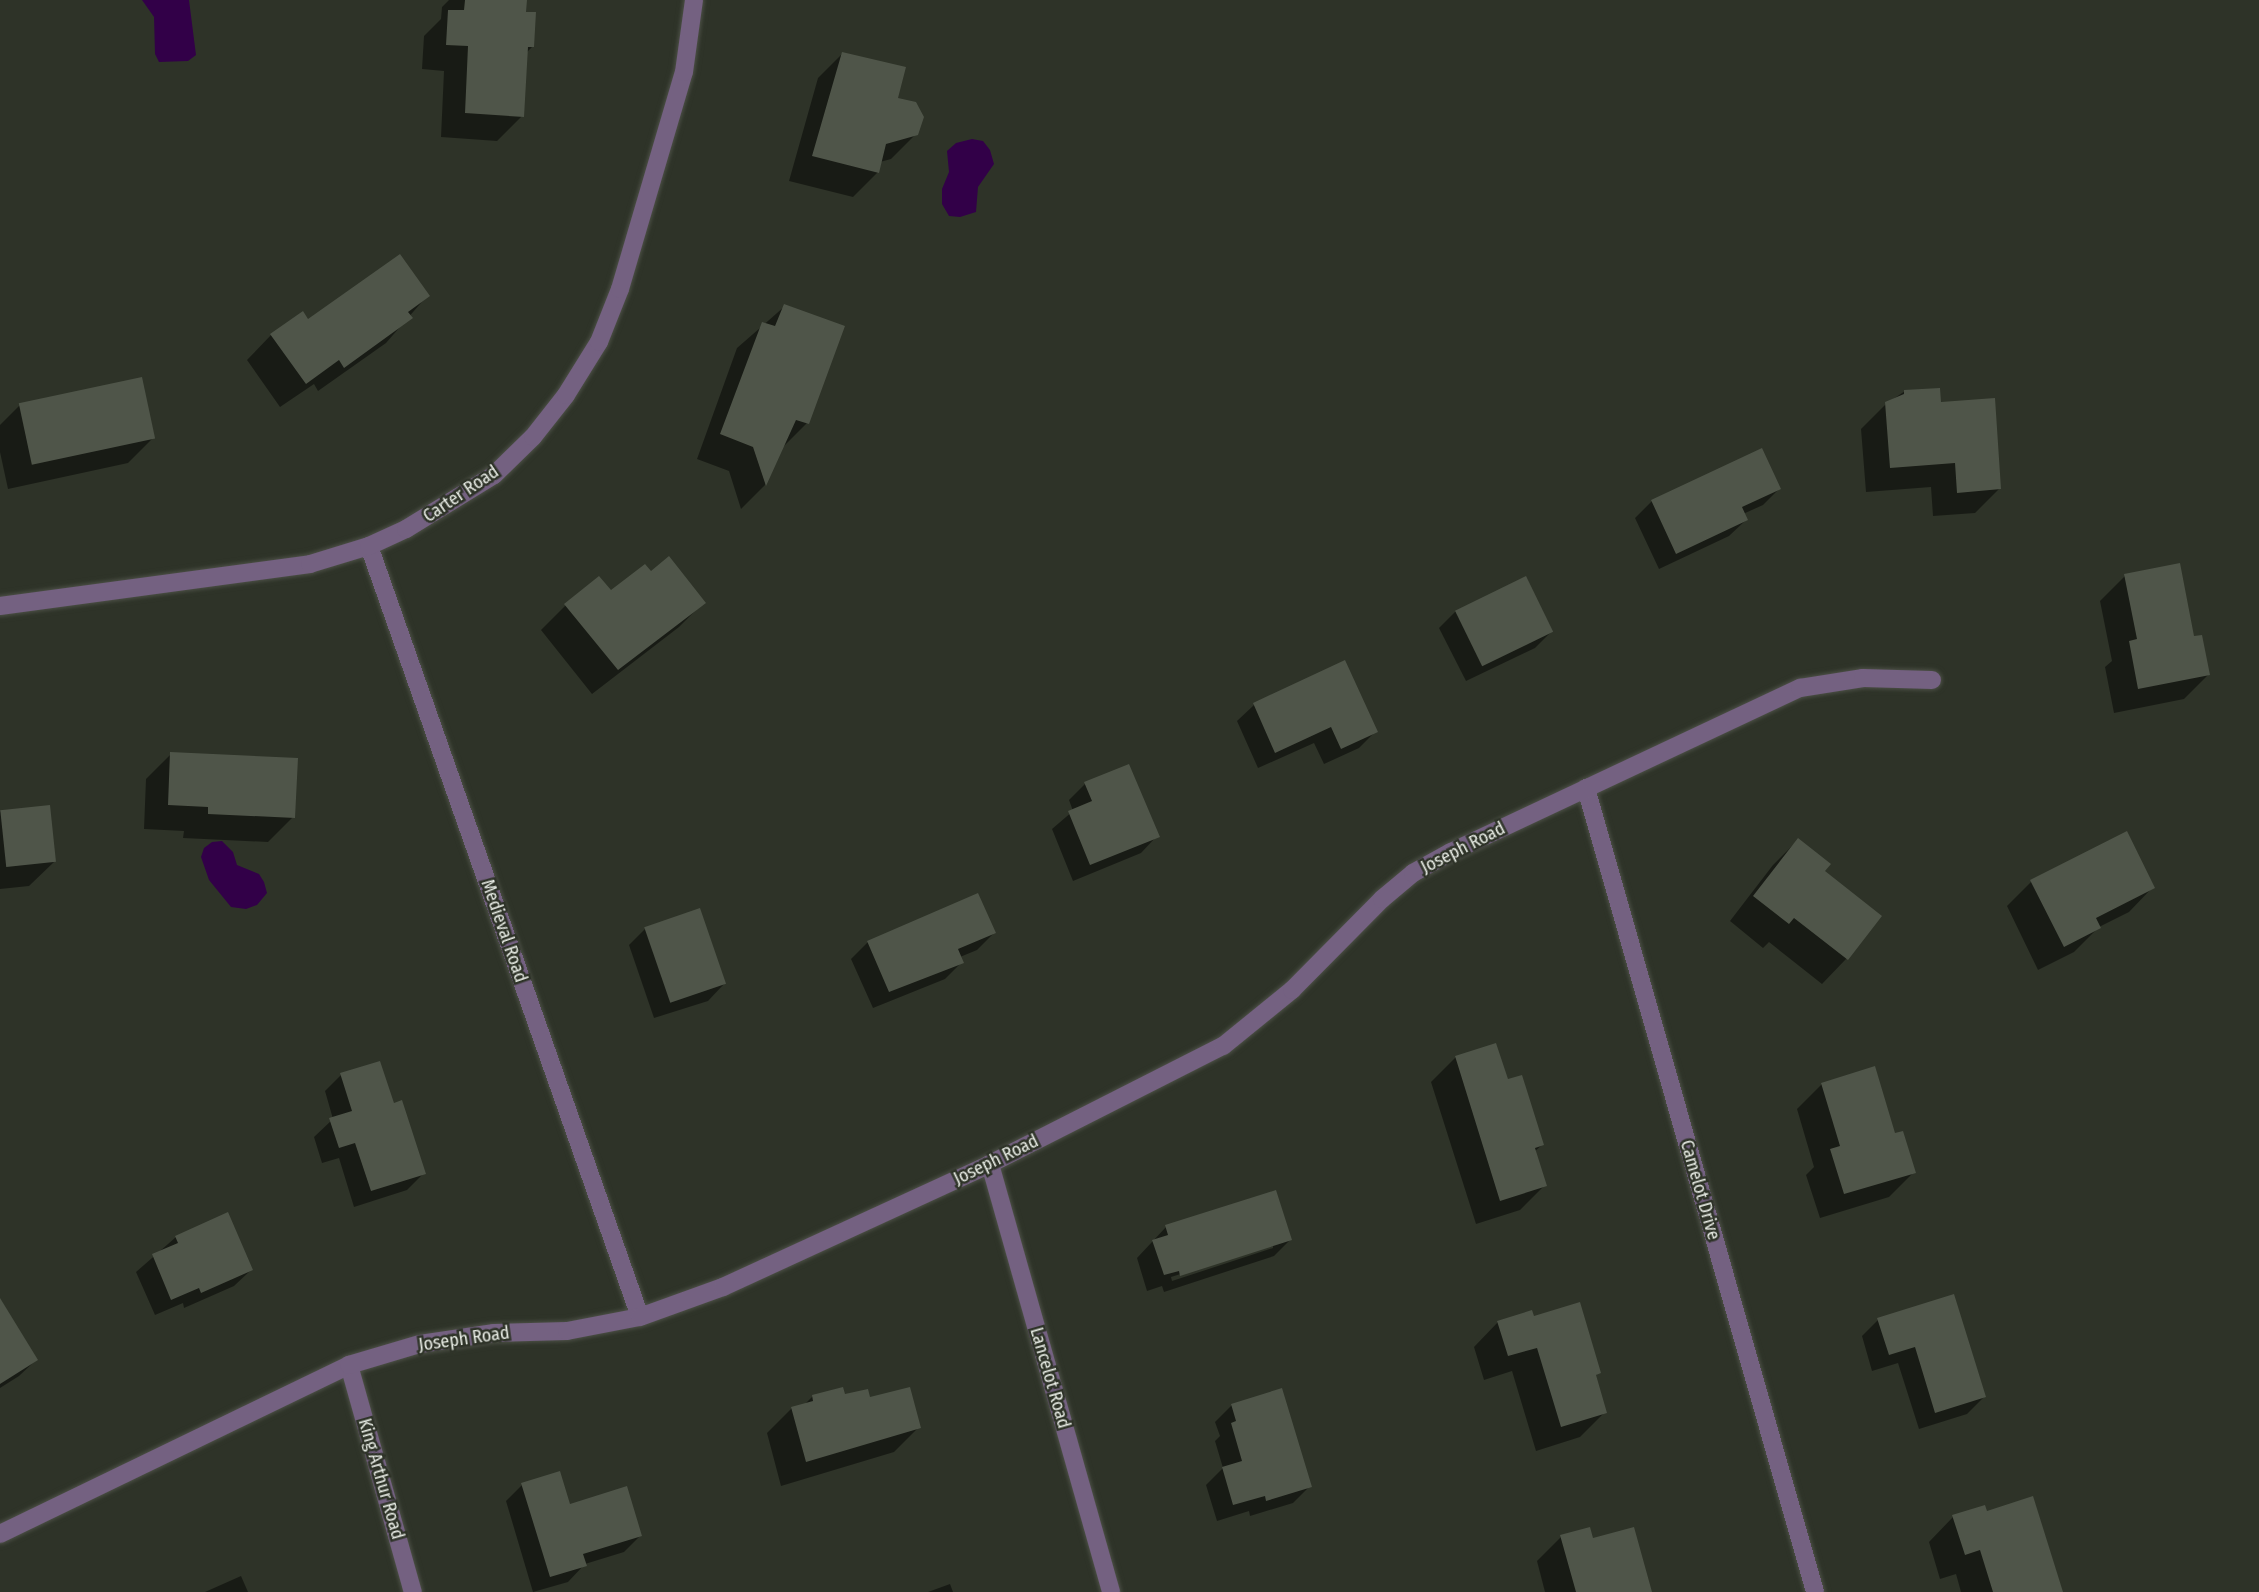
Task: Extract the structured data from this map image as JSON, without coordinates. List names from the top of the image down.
{
  "streets": {
    "street": [
      "Carter Road",
      "Joseph Road",
      "Medieval Road",
      "Camelot Drive",
      "Lancelot Road",
      "King Arthur Road"
    ]
  },
  "crossings": [
    ["Carter Road", "Medieval Road"],
    ["Joseph Road", "Medieval Road"],
    ["Joseph Road", "Camelot Drive"],
    ["Joseph Road", "Lancelot Road"],
    ["Joseph Road", "King Arthur Road"]
  ]
}
